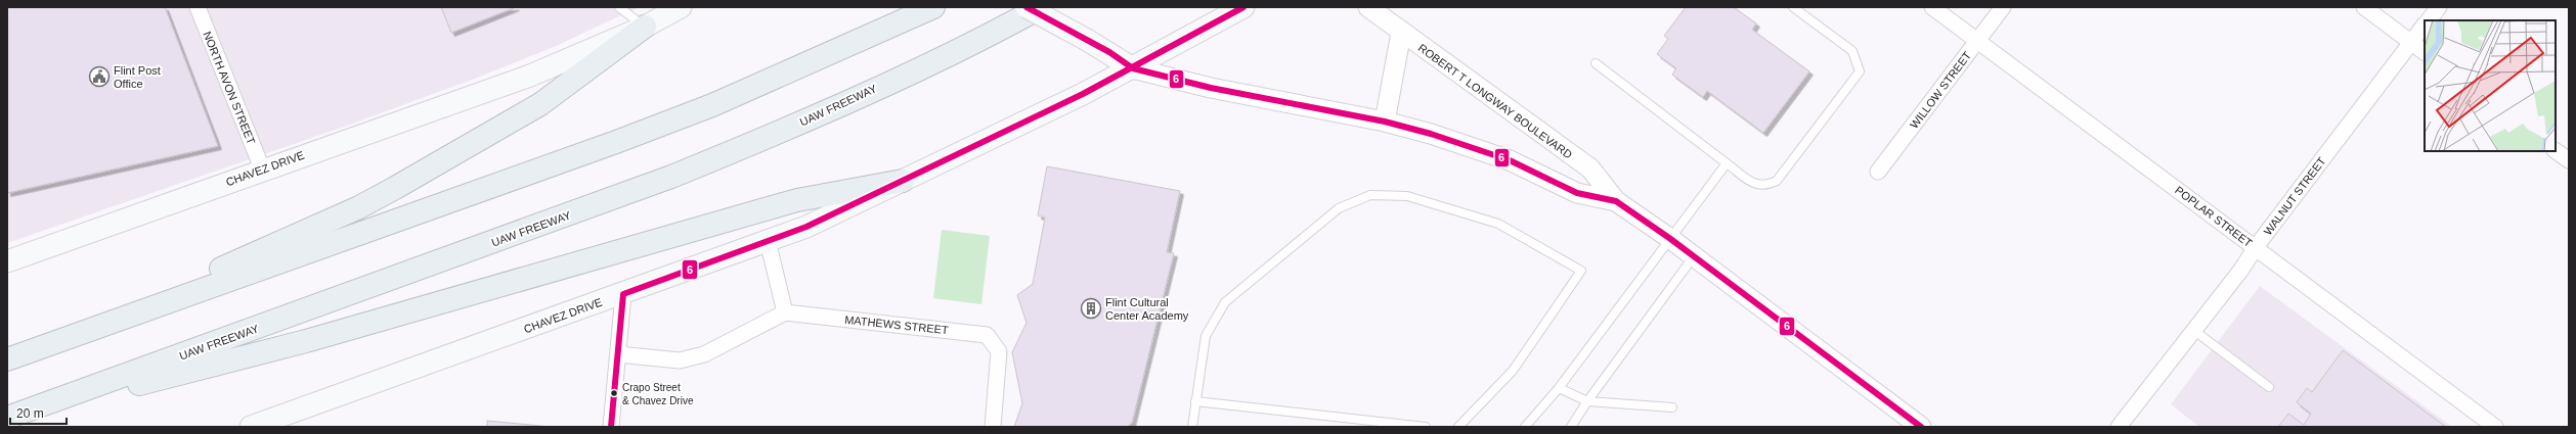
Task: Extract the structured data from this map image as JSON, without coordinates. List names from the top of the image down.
{
  "streets": {
    "highway": ["UAW FREEWAY"],
    "main road": ["ROBERT T LONGWAY BOULEVARD", "CHAVEZ DRIVE"],
    "street": [
      "NORTH AVON STREET",
      "WILLOW STREET",
      "WALNUT STREET",
      "POPLAR STREET",
      "MATHEWS STREET"
    ]
  },
  "crossings": [
    ["NORTH AVON STREET", "CHAVEZ DRIVE"],
    ["WILLOW STREET", "POPLAR STREET"],
    ["ROBERT T LONGWAY BOULEVARD", "CHAVEZ DRIVE"],
    ["WALNUT STREET", "POPLAR STREET"]
  ],
  "places": {
    "public building": ["Flint Post Office"],
    "building": ["Flint Cultural Center Academy"],
    "other": ["Crapo Street & Chavez Drive"]
  },
  "lines": ["transit line 6"],
  "scale_bar": "20 m"
}
